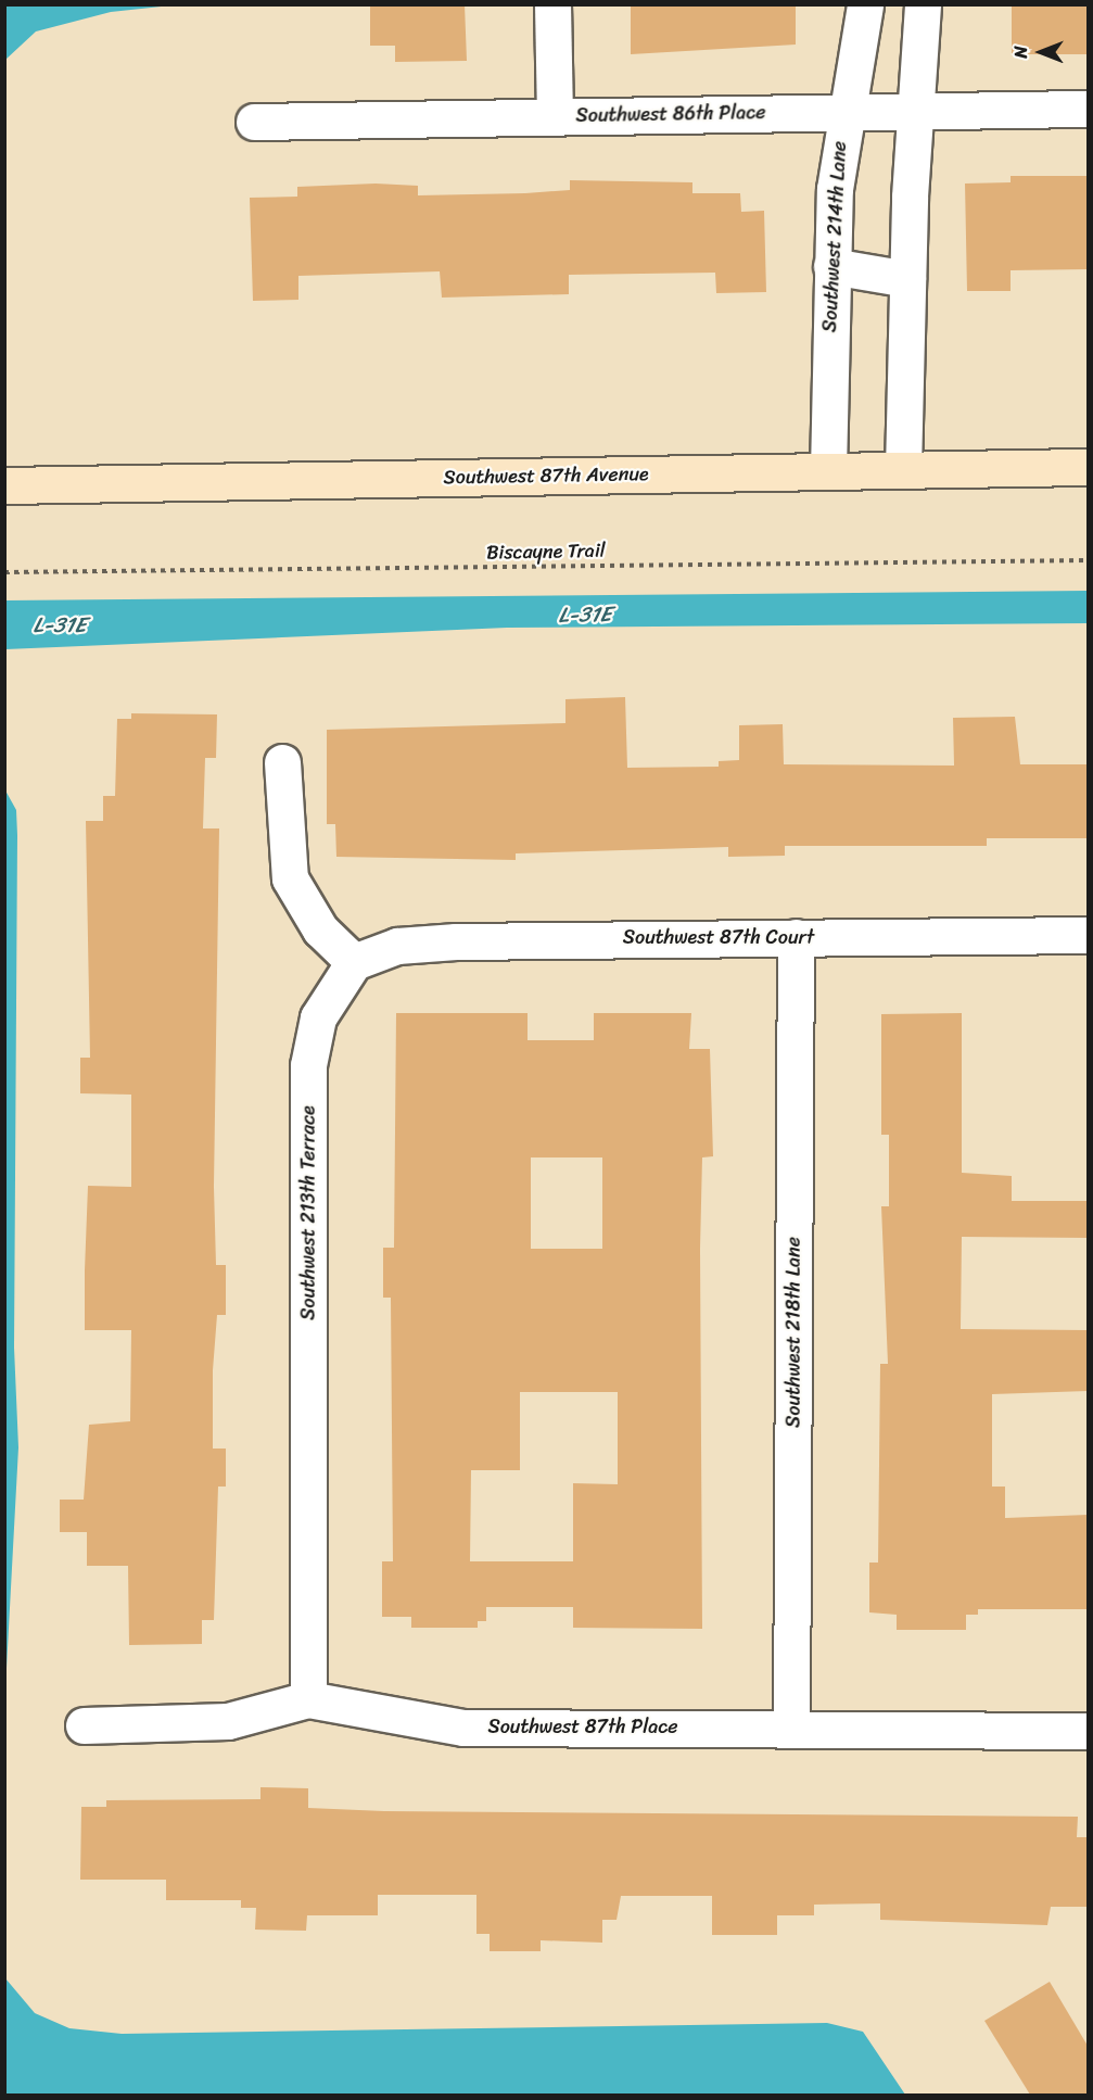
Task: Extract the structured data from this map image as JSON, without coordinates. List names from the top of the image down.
{
  "streets": {
    "street": [
      "Southwest 86th Place",
      "Southwest 214th Lane",
      "Southwest 87th Avenue",
      "Southwest 87th Court",
      "Southwest 213th Terrace",
      "Southwest 218th Lane",
      "Southwest 87th Place"
    ],
    "path": ["Biscayne Trail"]
  },
  "crossings": [
    ["Southwest 86th Place", "Southwest 214th Lane"],
    ["Southwest 214th Lane", "Southwest 87th Avenue"],
    ["Southwest 87th Court", "Southwest 213th Terrace"],
    ["Southwest 87th Court", "Southwest 218th Lane"],
    ["Southwest 213th Terrace", "Southwest 87th Place"],
    ["Southwest 218th Lane", "Southwest 87th Place"]
  ],
  "water": ["L-31E"],
  "north": "left"
}
